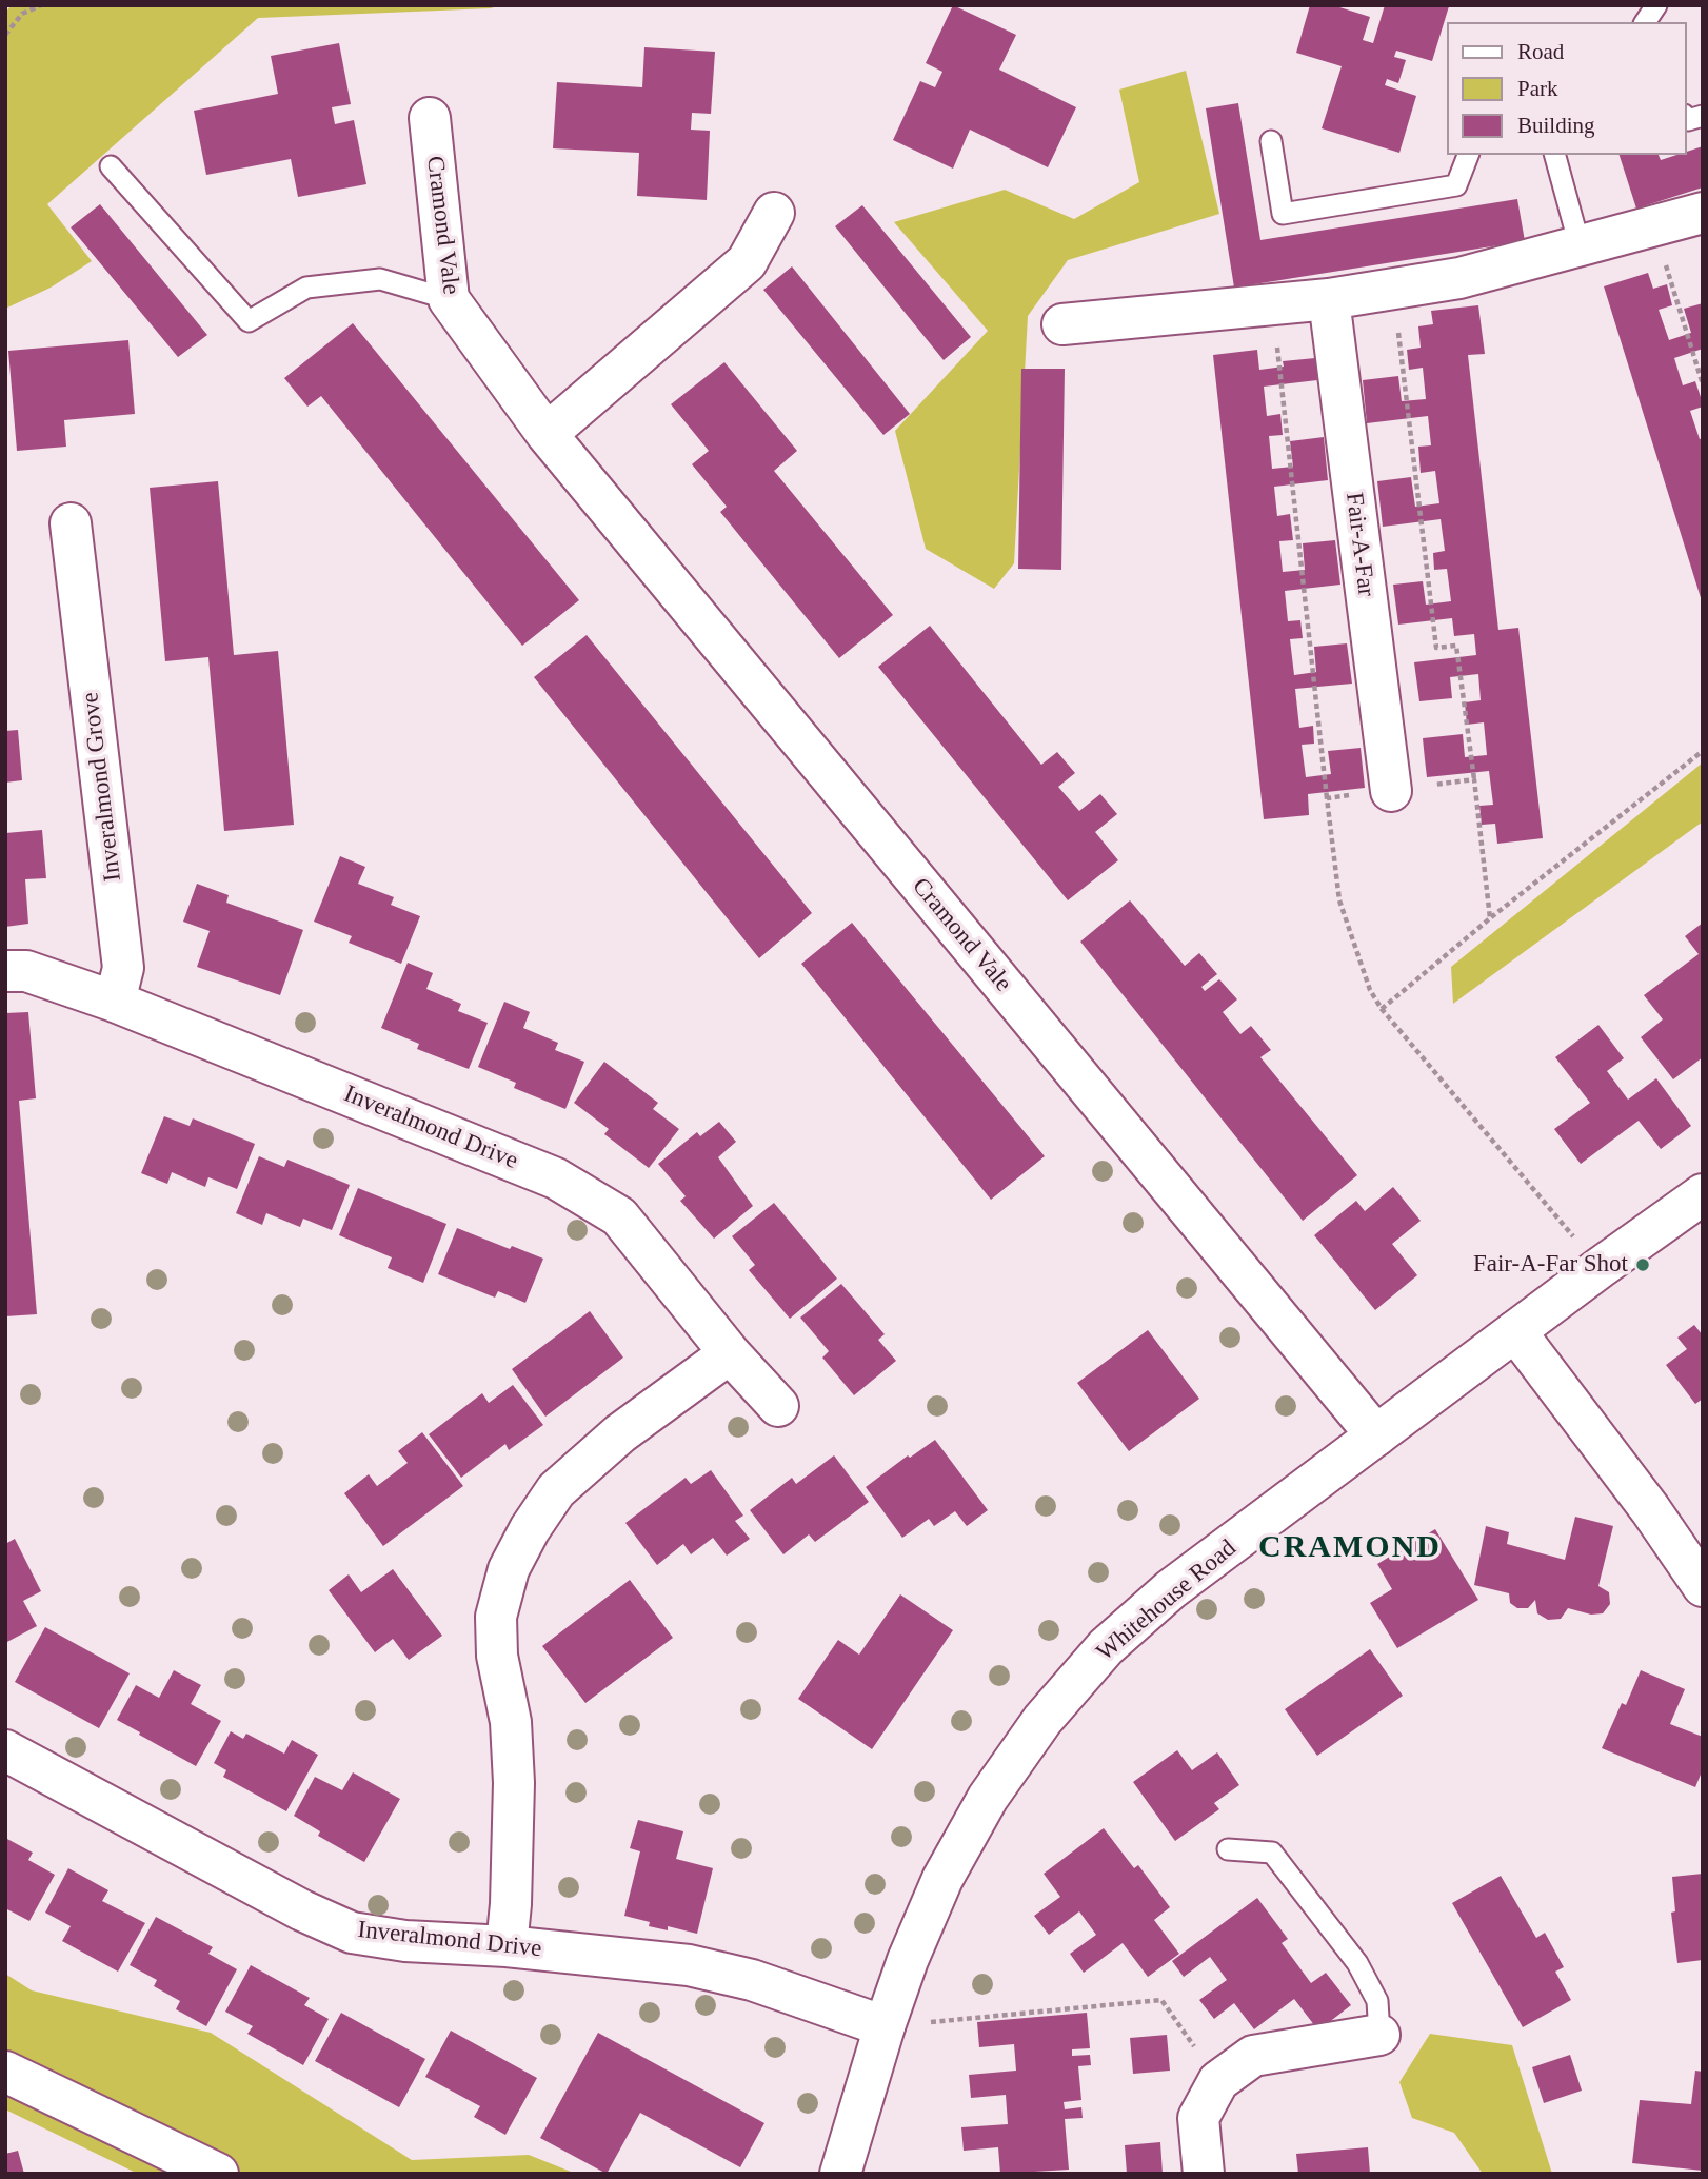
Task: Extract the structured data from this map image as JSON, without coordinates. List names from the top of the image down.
{
  "streets": {
    "street": [
      "Cramond Vale",
      "Fair-A-Far",
      "Inveralmond Grove",
      "Inveralmond Drive",
      "Whitehouse Road"
    ]
  },
  "crossings": [
    ["Cramond Vale", "Whitehouse Road"],
    ["Inveralmond Grove", "Inveralmond Drive"],
    ["Inveralmond Drive", "Whitehouse Road"]
  ],
  "districts": ["CRAMOND"],
  "places": ["Fair-A-Far Shot"],
  "legend": ["Road", "Park", "Building"]
}
